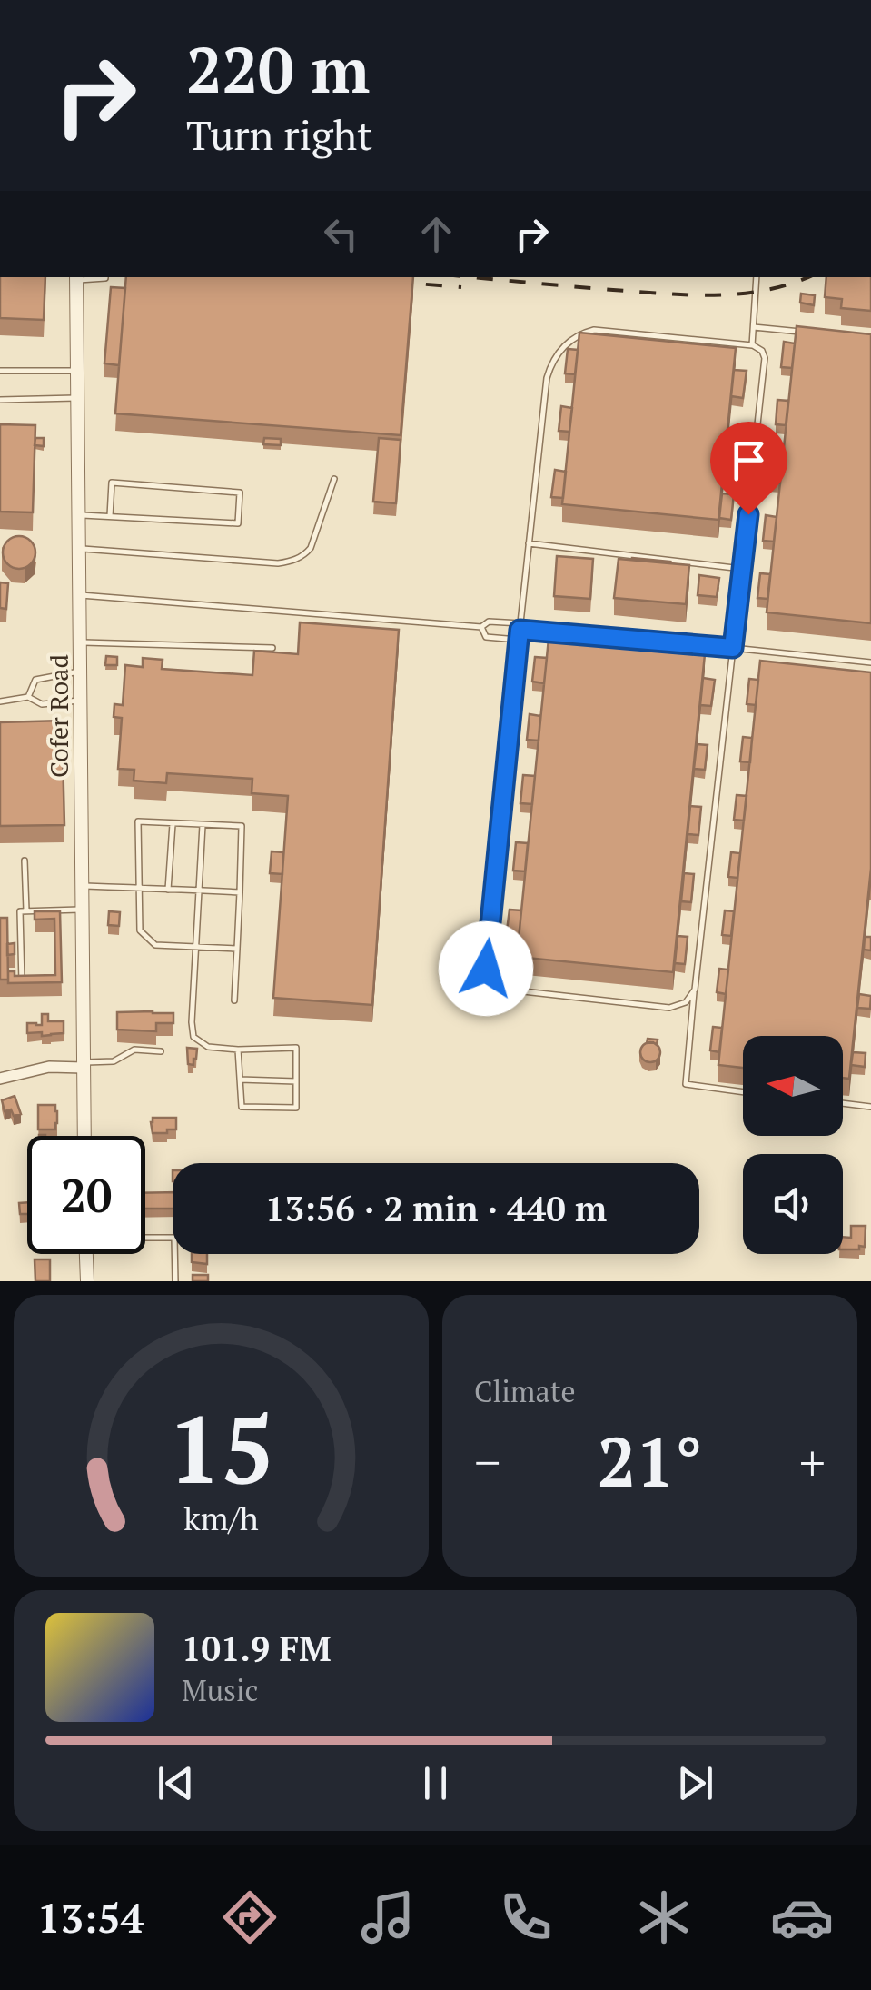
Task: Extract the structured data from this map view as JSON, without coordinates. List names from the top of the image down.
{
  "streets": {
    "street": ["Cofer Road"]
  },
  "north": "left",
  "page": {
    "turn": ["220 m", "Turn right"],
    "limit": "20",
    "trip": "13:56 · 2 min · 440 m",
    "tile": "Climate",
    "heat": ["−", "21°", "+"],
    "song": ["101.9 FM", "Music"],
    "tabs": "13:54",
    "gauge": ["15", "km/h"]
  }
}
